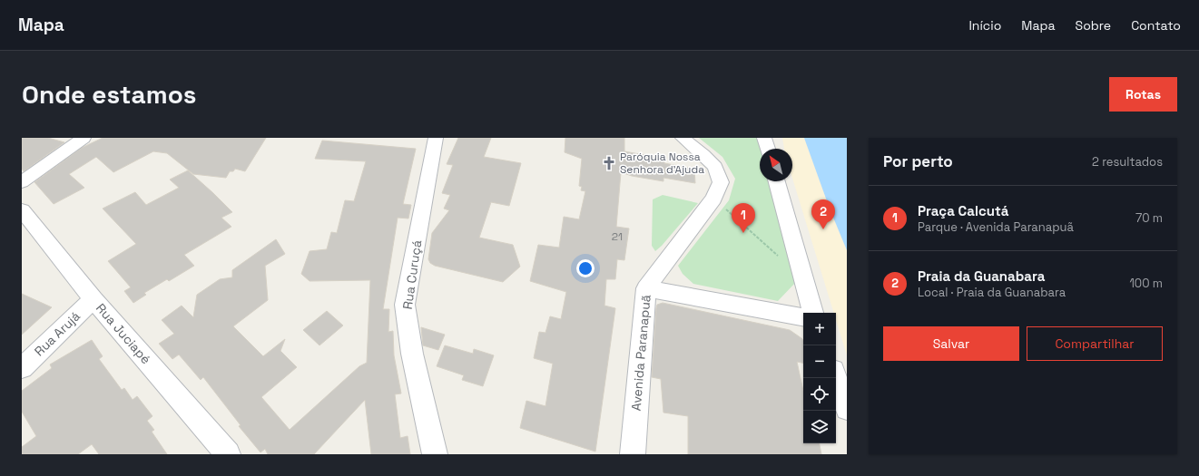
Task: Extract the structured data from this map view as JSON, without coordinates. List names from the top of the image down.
{
  "streets": {
    "street": [
      "Rua Curuçá",
      "Rua Arujá",
      "Rua Juciapé",
      "Avenida Paranapuã"
    ]
  },
  "crossings": [
    ["Rua Arujá", "Rua Juciapé"]
  ],
  "places": {
    "church": ["Paróquia Nossa Senhora d'Ajuda"]
  },
  "house_numbers": ["21"],
  "north": "top left",
  "page": {
    "header": "Mapa",
    "nav": [
      "Início",
      "Mapa",
      "Sobre",
      "Contato"
    ],
    "buttons": [
      "Rotas",
      ["Salvar", "Compartilhar"]
    ],
    "title": "Onde estamos",
    "heading": ["Por perto", "2 resultados"],
    "list": [
      {
        "mark": "1",
        "name": "Praça Calcutá",
        "note": "Parque · Avenida Paranapuã",
        "value": "70 m"
      },
      {
        "mark": "2",
        "name": "Praia da Guanabara",
        "note": "Local · Praia da Guanabara",
        "value": "100 m"
      }
    ],
    "pins": ["2", "1"],
    "map_buttons": ["+", "−"]
  }
}
